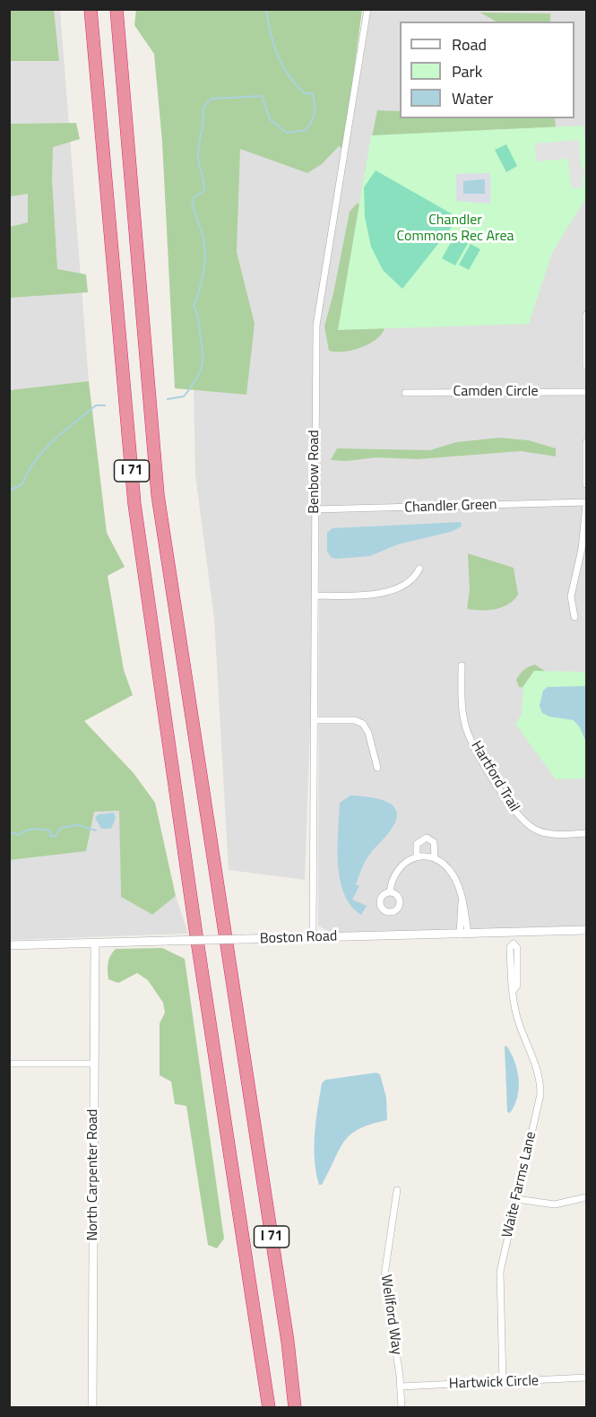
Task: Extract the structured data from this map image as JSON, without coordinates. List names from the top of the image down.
{
  "streets": {
    "highway": ["I 71"],
    "street": [
      "Camden Circle",
      "Benbow Road",
      "Chandler Green",
      "Hartford Trail",
      "Boston Road",
      "North Carpenter Road",
      "Waite Farms Lane",
      "Wellford Way",
      "Hartwick Circle"
    ]
  },
  "crossings": [
    ["Benbow Road", "Chandler Green"],
    ["Benbow Road", "Boston Road"],
    ["Boston Road", "North Carpenter Road"],
    ["Boston Road", "Waite Farms Lane"],
    ["Waite Farms Lane", "Hartwick Circle"],
    ["Wellford Way", "Hartwick Circle"]
  ],
  "parks": ["Chandler Commons Rec Area"],
  "legend": ["Road", "Park", "Water"]
}
